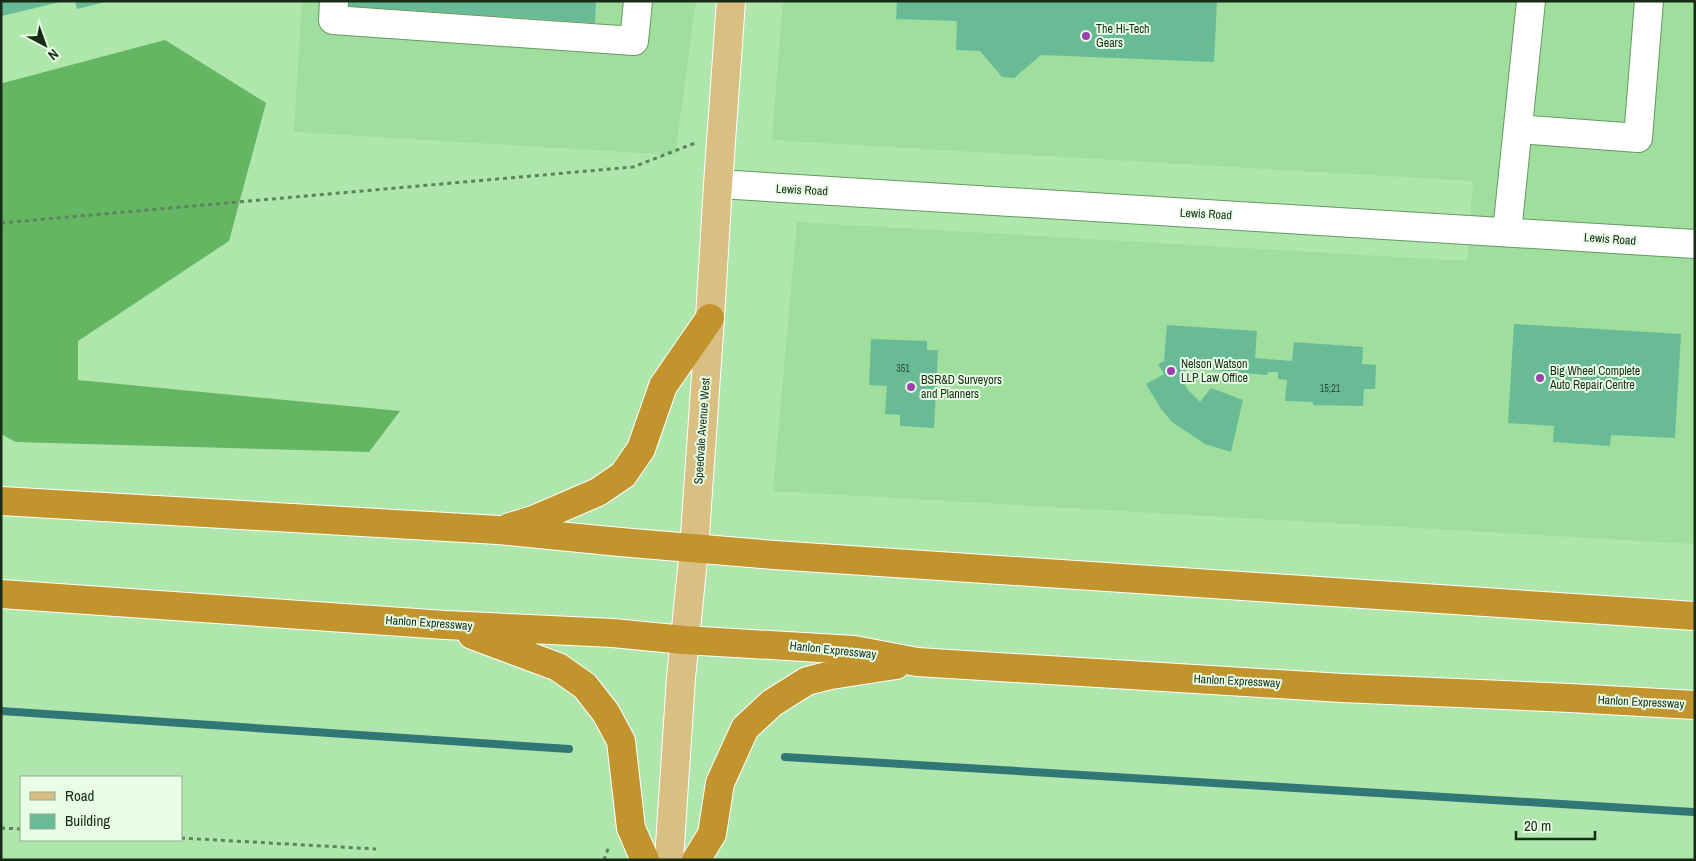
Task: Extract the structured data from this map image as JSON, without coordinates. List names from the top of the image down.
{
  "streets": {
    "highway": ["Hanlon Expressway"],
    "main road": ["Speedvale Avenue West"],
    "street": ["Lewis Road"]
  },
  "crossings": [
    ["Lewis Road", "Speedvale Avenue West"],
    ["Speedvale Avenue West", "Hanlon Expressway"]
  ],
  "places": [
    "The Hi-Tech Gears",
    "Nelson Watson LLP Law Office",
    "Big Wheel Complete Auto Repair Centre",
    "BSR&D Surveyors and Planners"
  ],
  "house_numbers": ["351", "15;21"],
  "legend": ["Road", "Building"],
  "scale_bar": "20 m",
  "north": "bottom right"
}
